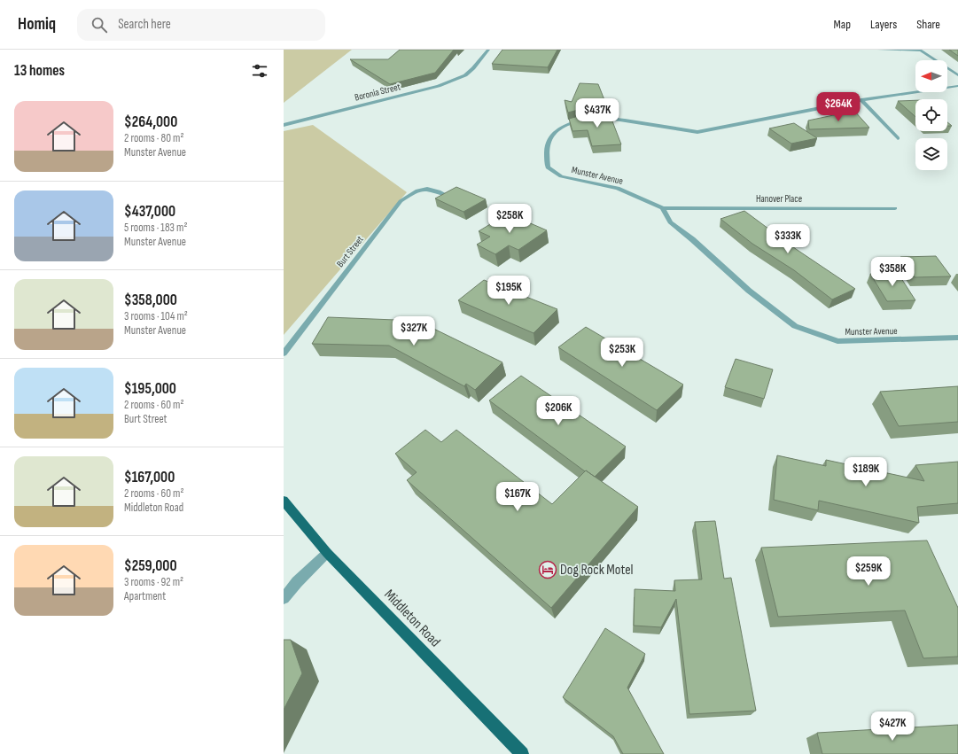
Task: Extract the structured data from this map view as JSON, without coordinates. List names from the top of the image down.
{
  "streets": {
    "main road": ["Middleton Road"],
    "street": [
      "Boronia Street",
      "Munster Avenue",
      "Hanover Place",
      "Burt Street"
    ]
  },
  "crossings": [
    ["Munster Avenue", "Hanover Place"]
  ],
  "places": {
    "hotel": ["Dog Rock Motel"]
  },
  "north": "left",
  "page": {
    "header": "Homiq",
    "search": "Search here",
    "nav": ["Map", "Layers", "Share"],
    "heading": "13 homes",
    "list": [
      {
        "name": "$264,000",
        "note": "2 rooms · 80 m² · Munster Avenue"
      },
      {
        "name": "$437,000",
        "note": "5 rooms · 183 m² · Munster Avenue"
      },
      {
        "name": "$358,000",
        "note": "3 rooms · 104 m² · Munster Avenue"
      },
      {
        "name": "$195,000",
        "note": "2 rooms · 60 m² · Burt Street"
      },
      {
        "name": "$167,000",
        "note": "2 rooms · 60 m² · Middleton Road"
      },
      {
        "name": "$259,000",
        "note": "3 rooms · 92 m² · Apartment"
      }
    ],
    "price": [
      "$264K",
      "$437K",
      "$258K",
      "$333K",
      "$358K",
      "$195K",
      "$327K",
      "$253K",
      "$206K",
      "$189K",
      "$167K",
      "$259K",
      "$427K"
    ]
  }
}
